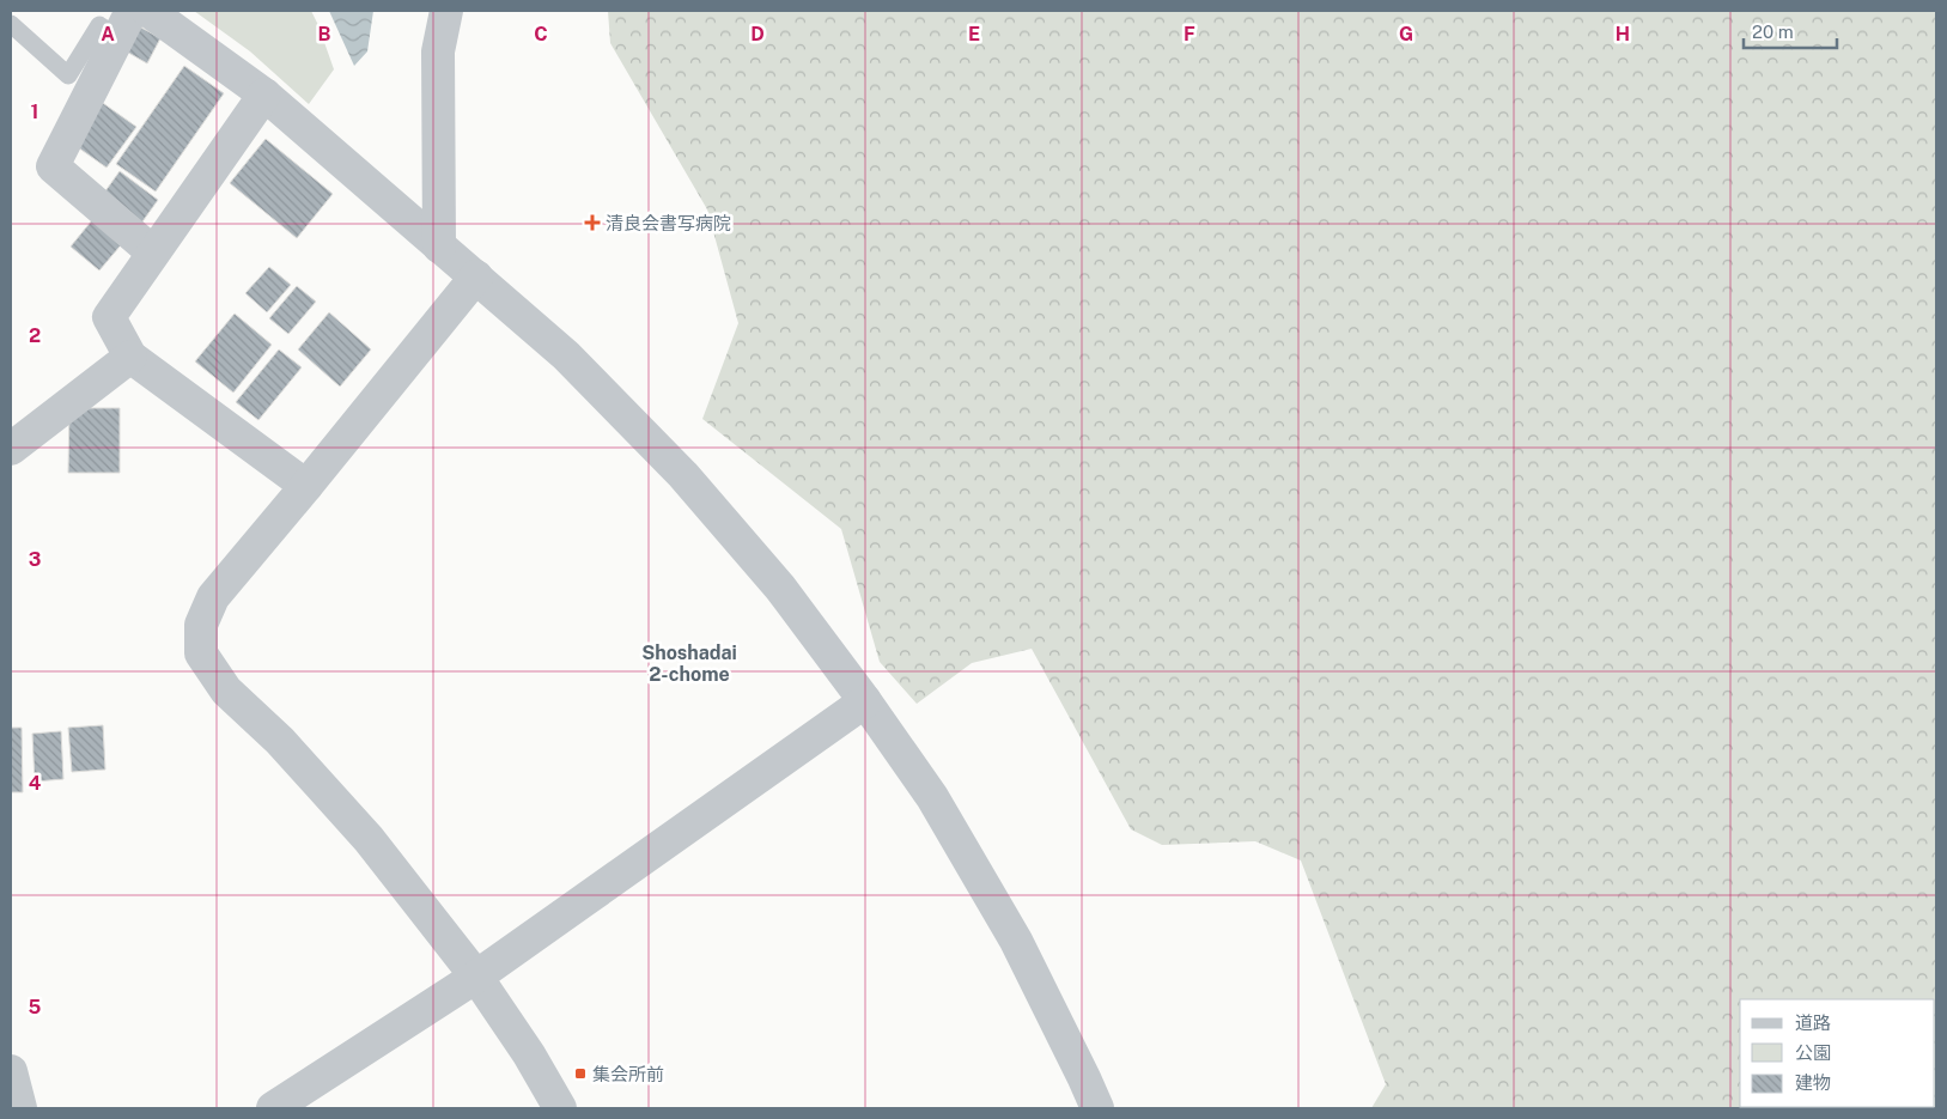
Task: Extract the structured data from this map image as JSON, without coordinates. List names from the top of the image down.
{
  "districts": ["Shoshadai 2-chome"],
  "places": {
    "health": ["清良会書写病院"],
    "transit": ["集会所前"]
  },
  "legend": ["道路", "公園", "建物"],
  "scale_bar": "20 m",
  "grid": {
    "columns": [
      "A",
      "B",
      "C",
      "D",
      "E",
      "F",
      "G",
      "H"
    ],
    "rows": [
      "1",
      "2",
      "3",
      "4",
      "5"
    ]
  }
}
